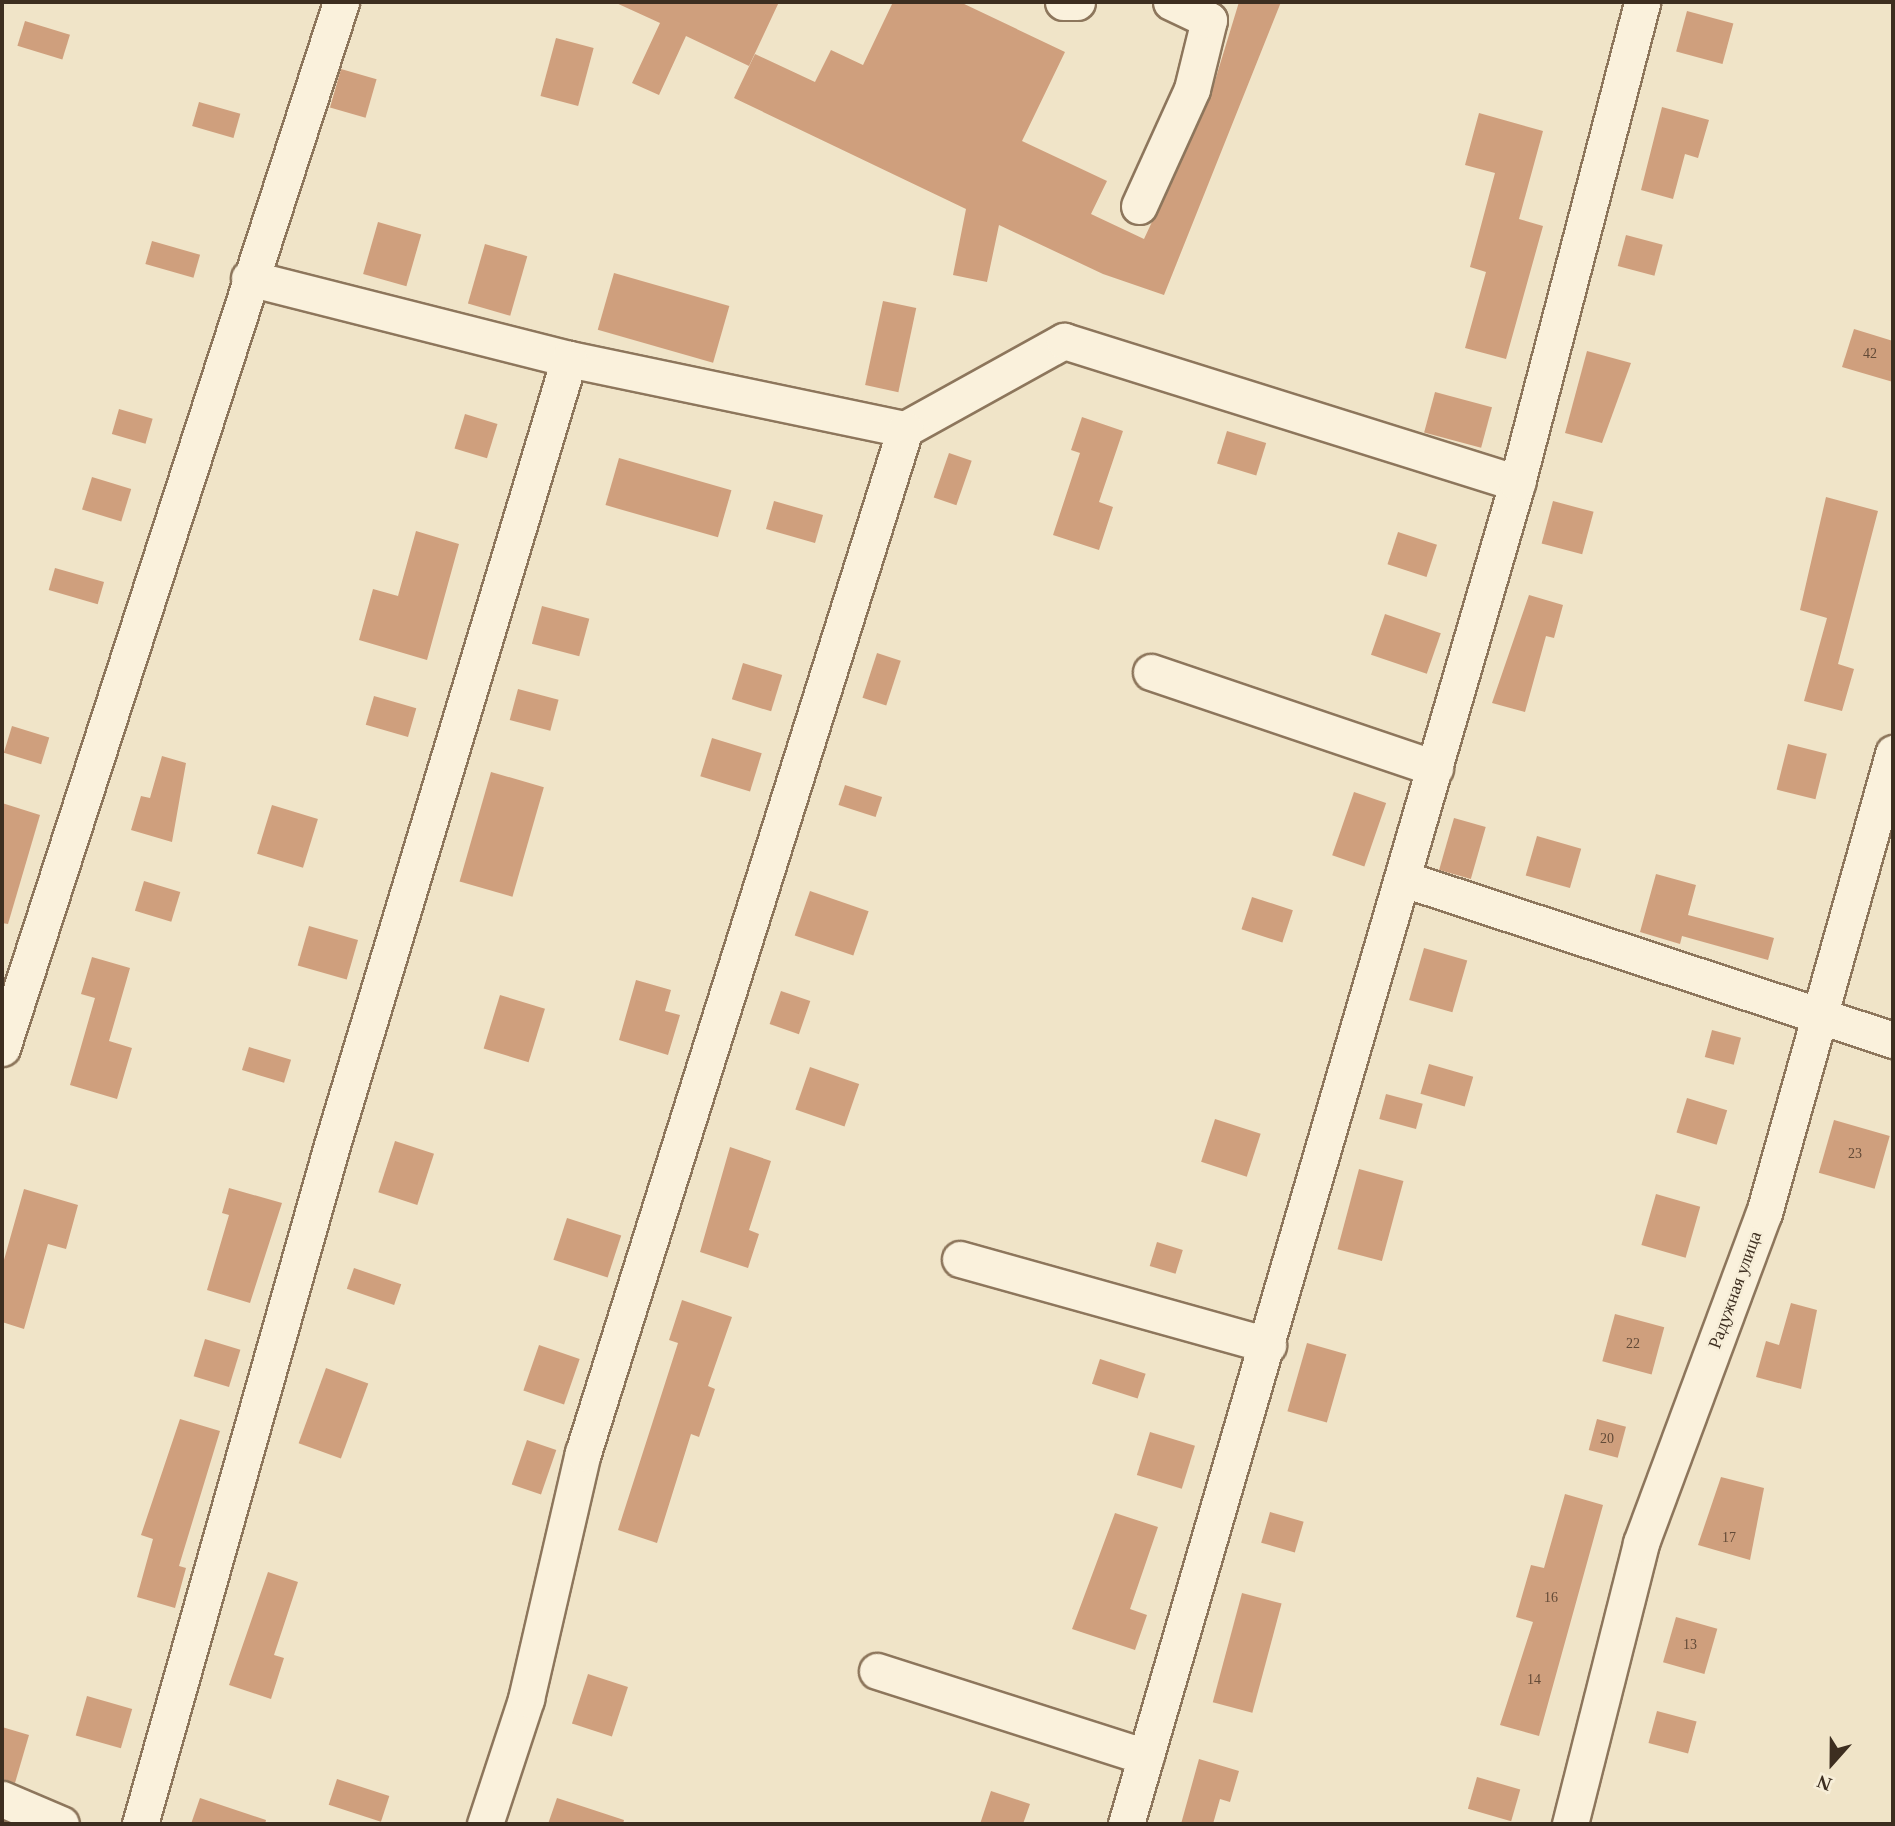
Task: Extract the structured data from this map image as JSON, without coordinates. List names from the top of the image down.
{
  "streets": {
    "street": ["Радужная улица"]
  },
  "house_numbers": [
    "42",
    "23",
    "22",
    "20",
    "17",
    "16",
    "13",
    "14"
  ],
  "north": "bottom"
}
